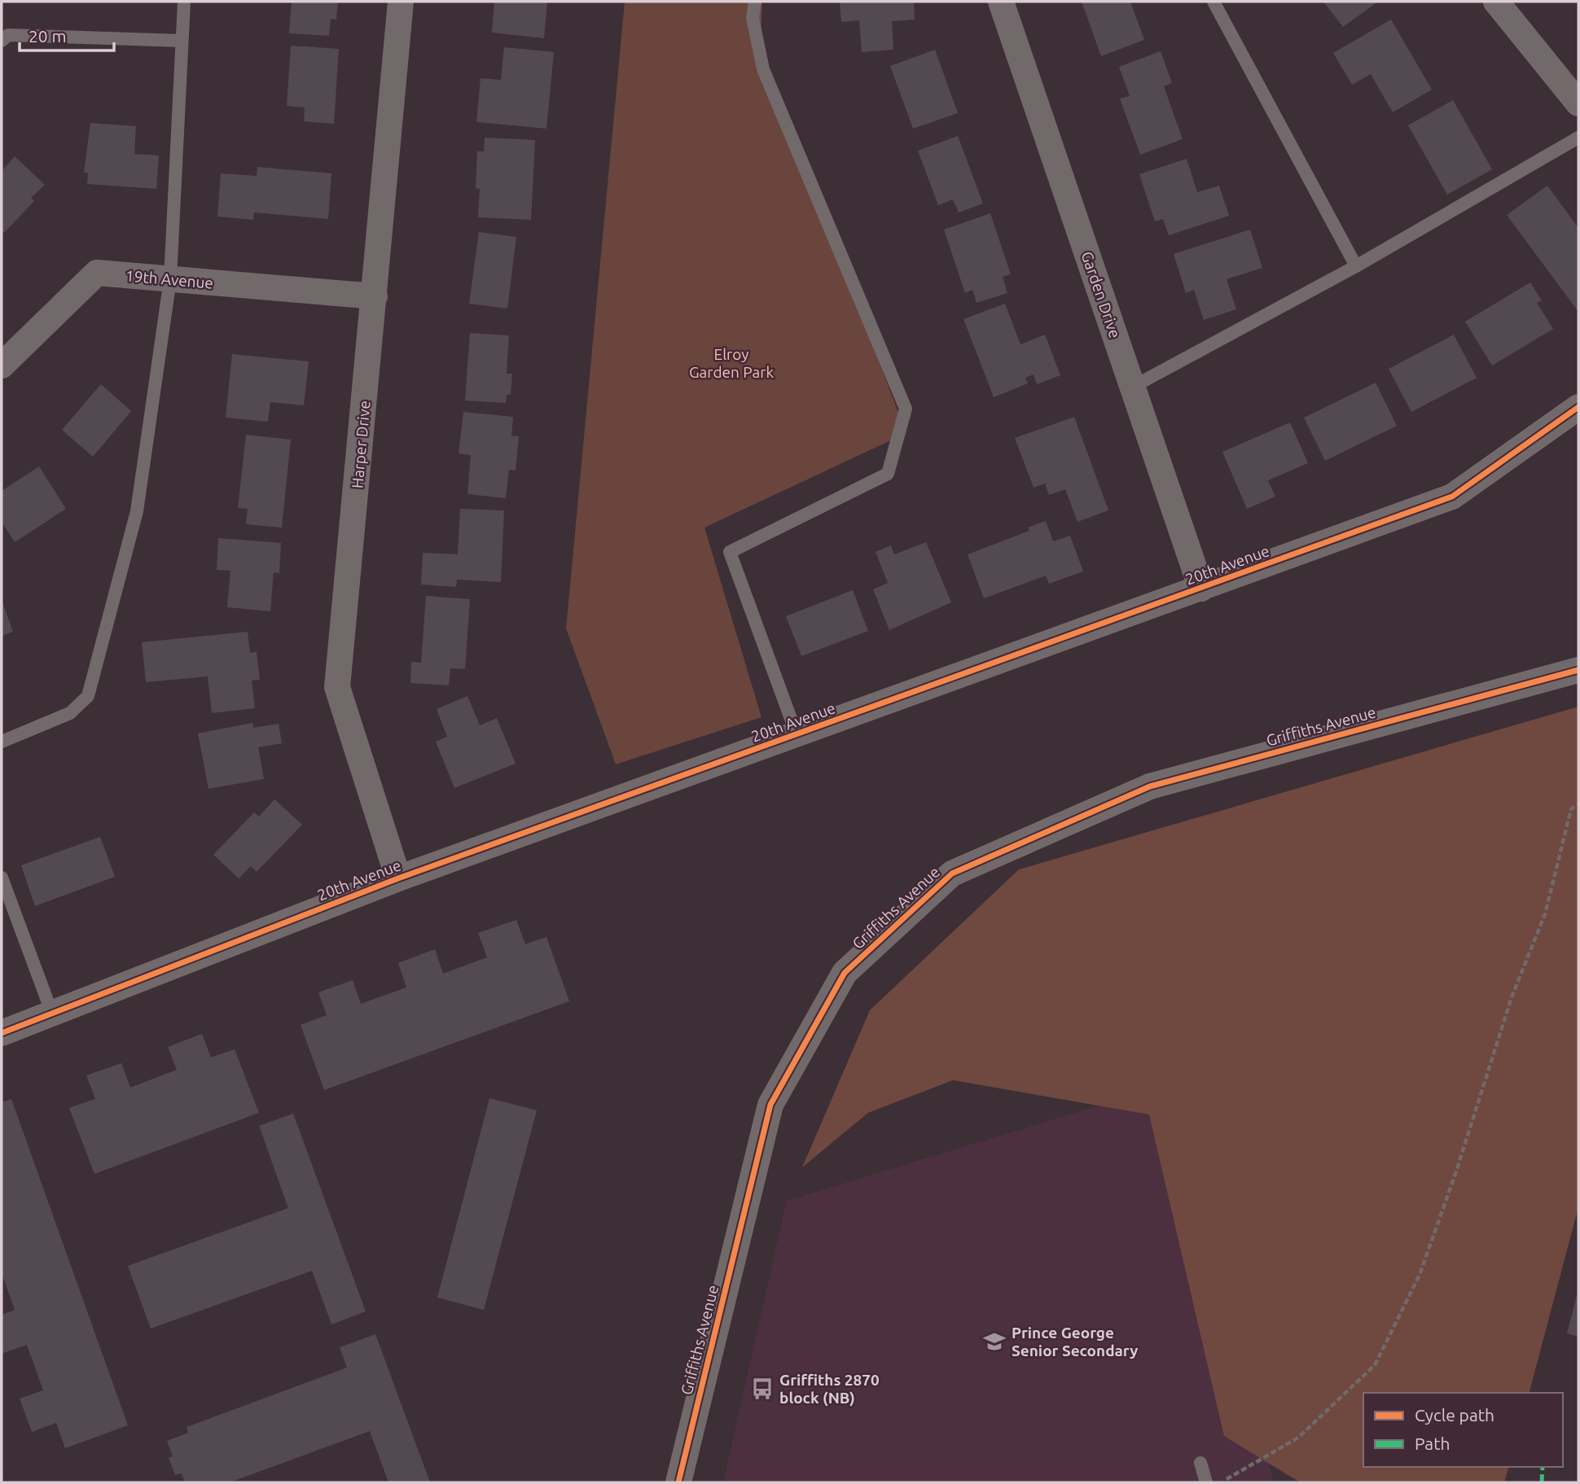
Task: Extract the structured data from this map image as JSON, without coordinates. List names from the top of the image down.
{
  "streets": {
    "street": [
      "19th Avenue",
      "Garden Drive",
      "Harper Drive",
      "20th Avenue",
      "Griffiths Avenue"
    ]
  },
  "crossings": [
    ["19th Avenue", "Harper Drive"],
    ["Garden Drive", "20th Avenue"],
    ["Harper Drive", "20th Avenue"]
  ],
  "parks": ["Elroy Garden Park"],
  "places": {
    "school or university": ["Prince George Senior Secondary"],
    "bus stop": ["Griffiths 2870 block (NB)"]
  },
  "legend": ["Cycle path", "Path"],
  "scale_bar": "20 m"
}
